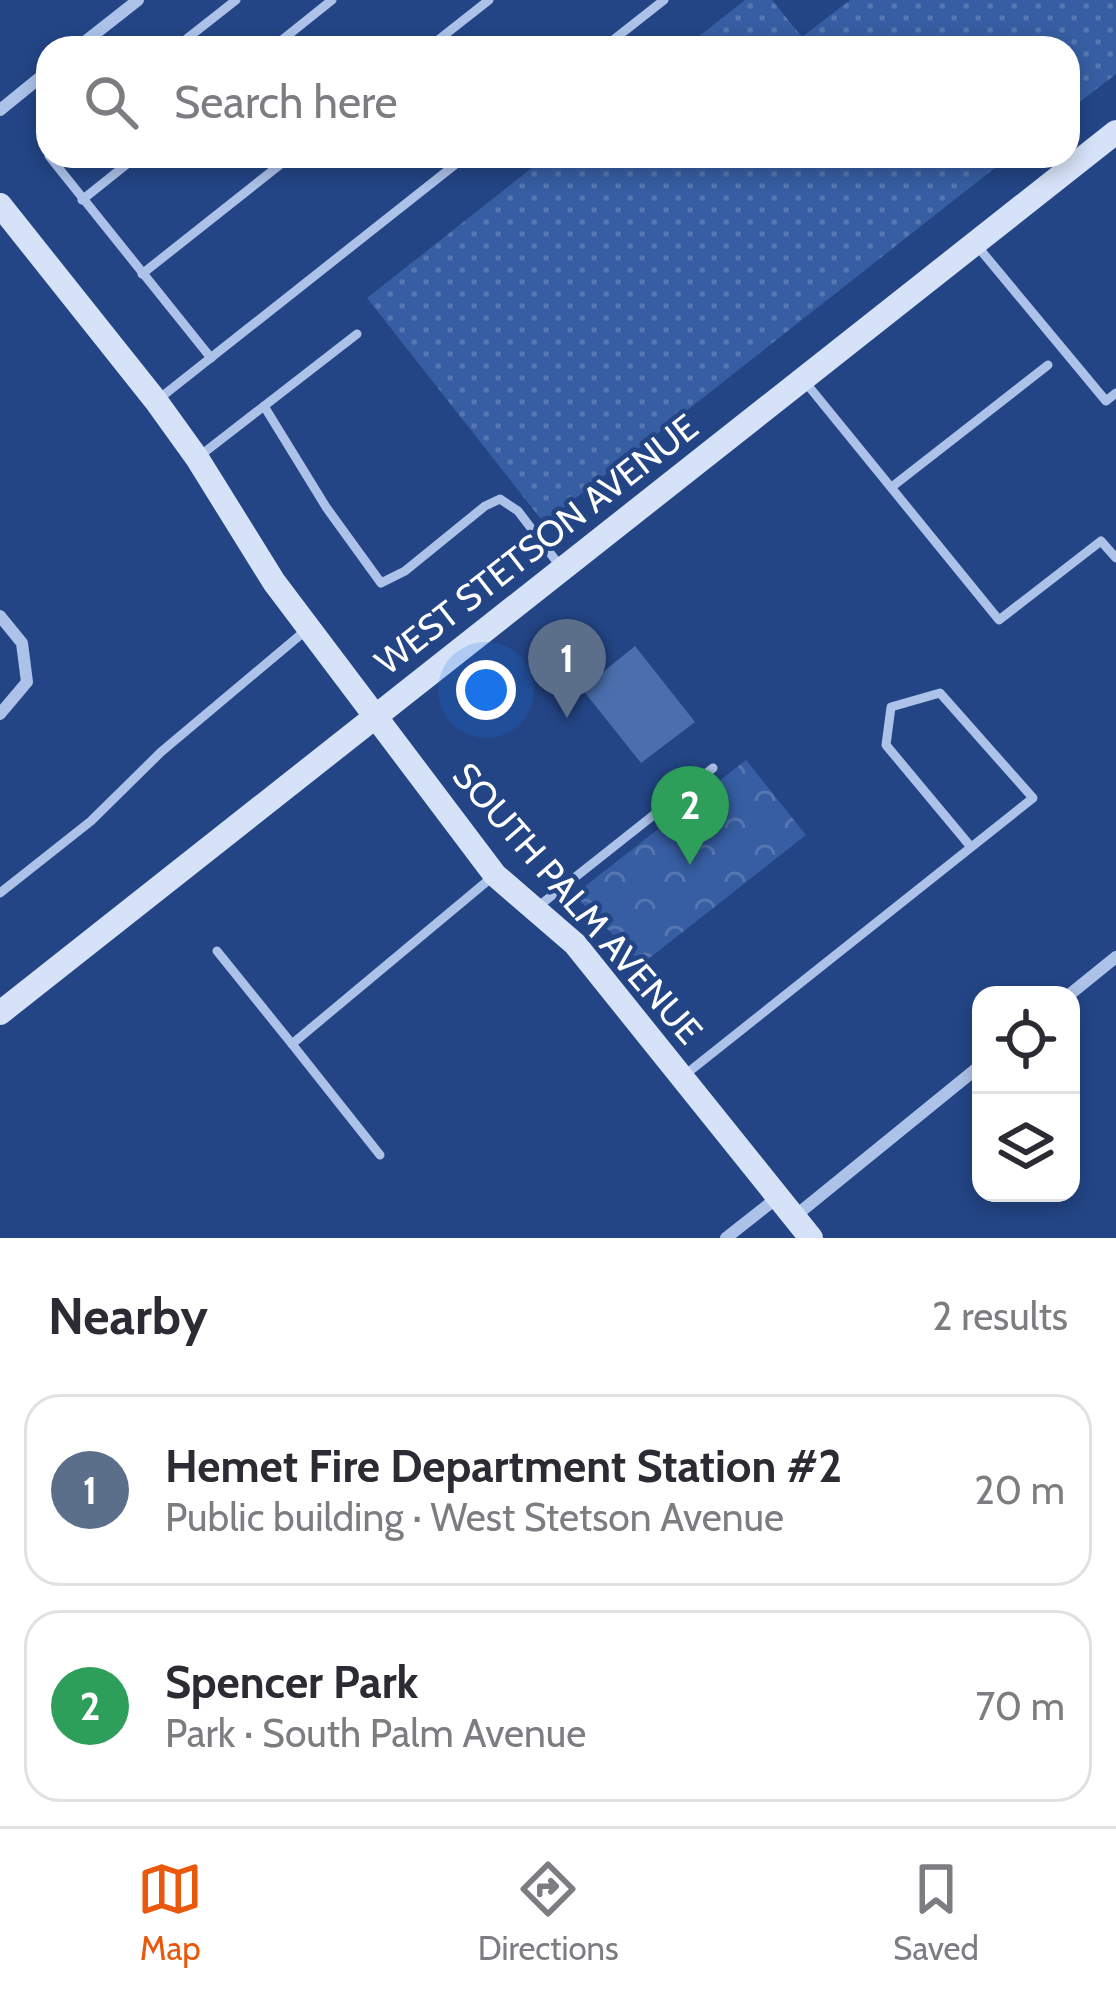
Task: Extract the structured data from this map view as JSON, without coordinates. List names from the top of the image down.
{
  "streets": {
    "main road": ["WEST STETSON AVENUE", "SOUTH PALM AVENUE"]
  },
  "crossings": [
    ["WEST STETSON AVENUE", "SOUTH PALM AVENUE"]
  ],
  "page": {
    "search": "Search here",
    "pins": ["1", "2"],
    "heading": ["Nearby", "2 results"],
    "list": [
      {
        "mark": "1",
        "name": "Hemet Fire Department Station #2",
        "note": "Public building · West Stetson Avenue",
        "value": "20 m"
      },
      {
        "mark": "2",
        "name": "Spencer Park",
        "note": "Park · South Palm Avenue",
        "value": "70 m"
      }
    ],
    "nav": ["Map", "Directions", "Saved"]
  }
}
